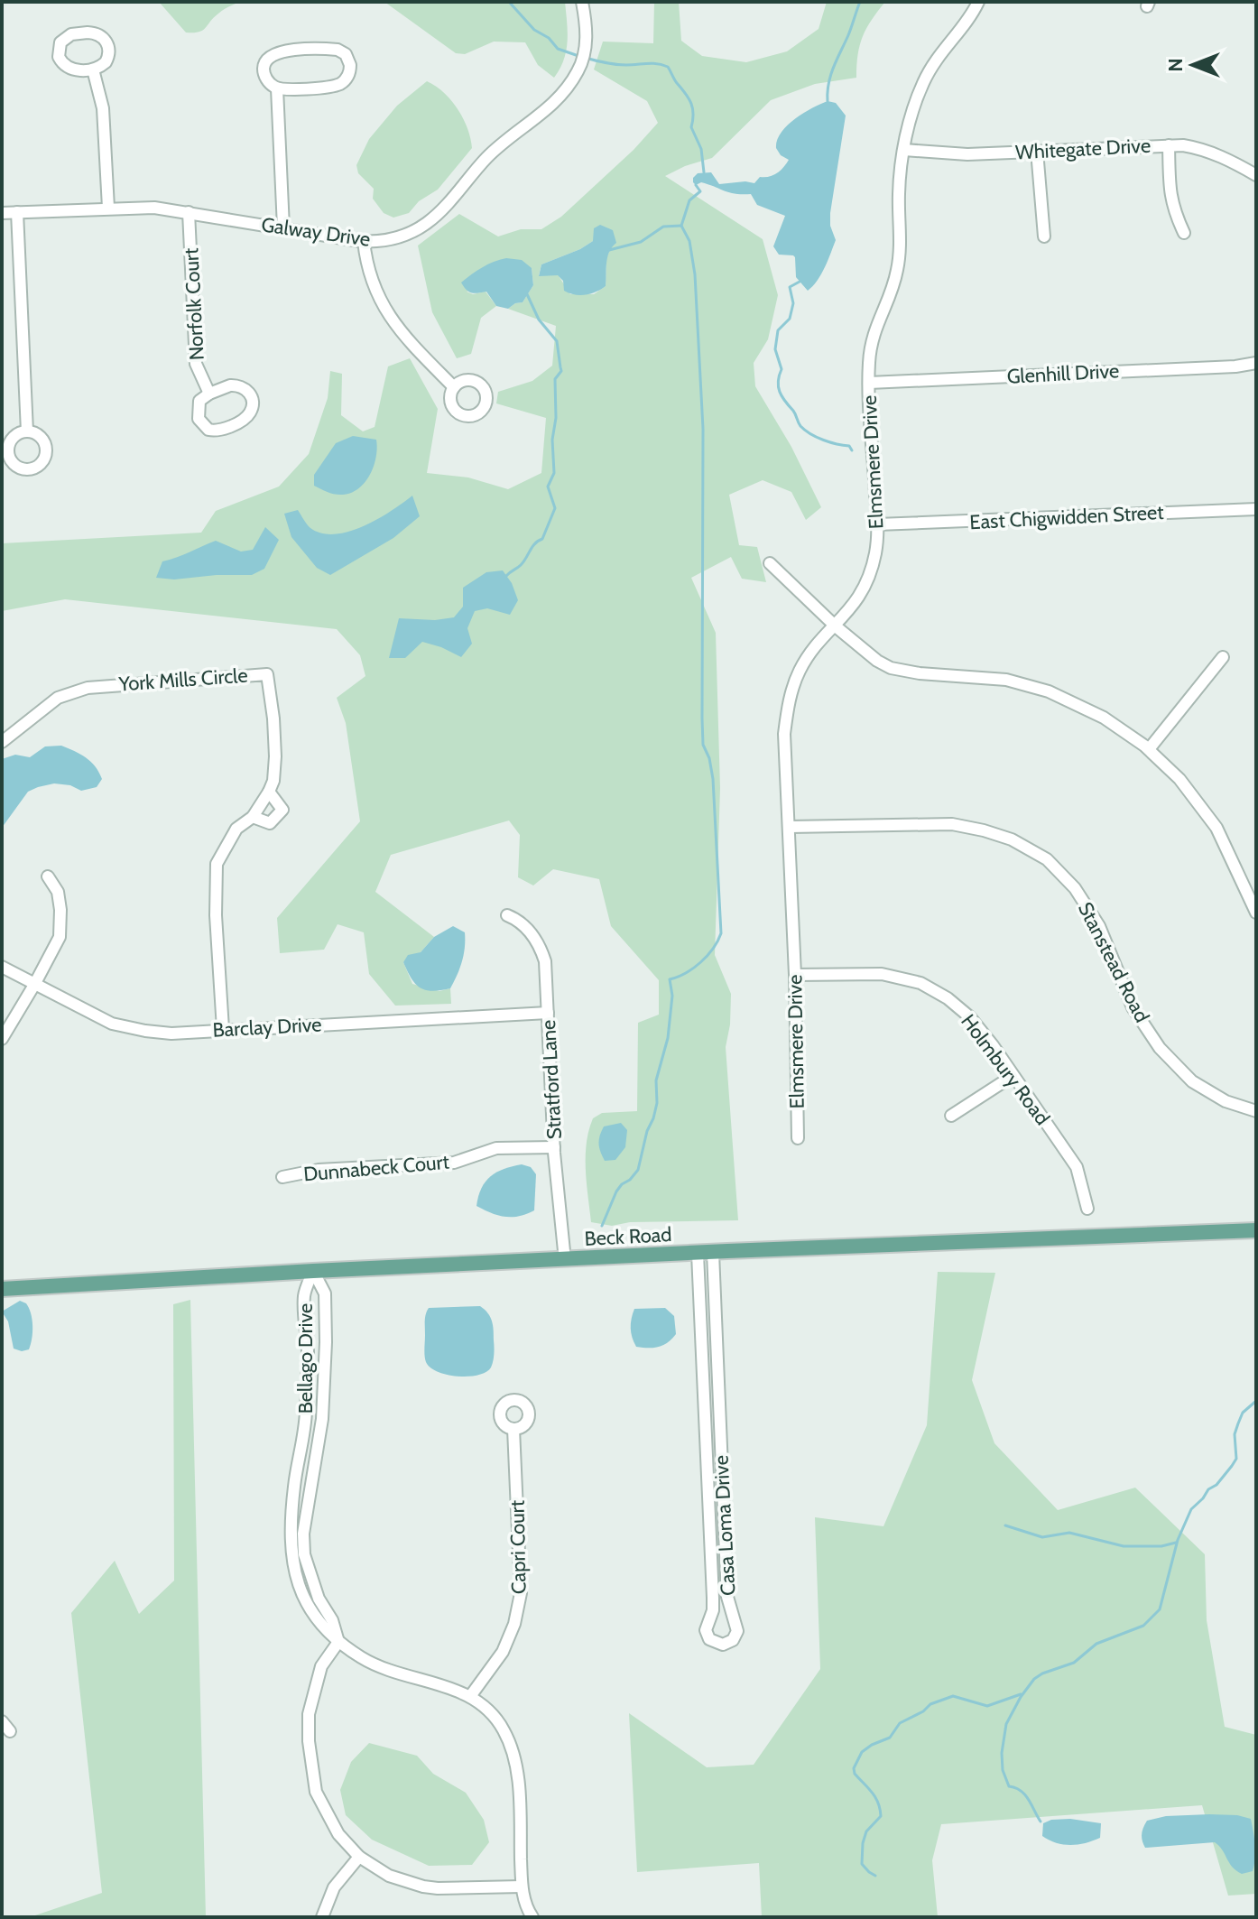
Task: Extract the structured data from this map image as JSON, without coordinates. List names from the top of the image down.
{
  "streets": {
    "main road": ["Beck Road"],
    "street": [
      "Whitegate Drive",
      "Galway Drive",
      "Norfolk Court",
      "Glenhill Drive",
      "Elmsmere Drive",
      "East Chigwidden Street",
      "York Mills Circle",
      "Stanstead Road",
      "Barclay Drive",
      "Holmbury Road",
      "Stratford Lane",
      "Dunnabeck Court",
      "Bellago Drive",
      "Casa Loma Drive",
      "Capri Court"
    ]
  },
  "crossings": [
    ["Whitegate Drive", "Elmsmere Drive"],
    ["Galway Drive", "Norfolk Court"],
    ["Glenhill Drive", "Elmsmere Drive"],
    ["Elmsmere Drive", "East Chigwidden Street"],
    ["Elmsmere Drive", "Stanstead Road"],
    ["Elmsmere Drive", "Holmbury Road"],
    ["York Mills Circle", "Barclay Drive"],
    ["Barclay Drive", "Stratford Lane"],
    ["Stratford Lane", "Dunnabeck Court"],
    ["Stratford Lane", "Beck Road"],
    ["Beck Road", "Bellago Drive"],
    ["Beck Road", "Casa Loma Drive"],
    ["Bellago Drive", "Capri Court"]
  ],
  "north": "left"
}
